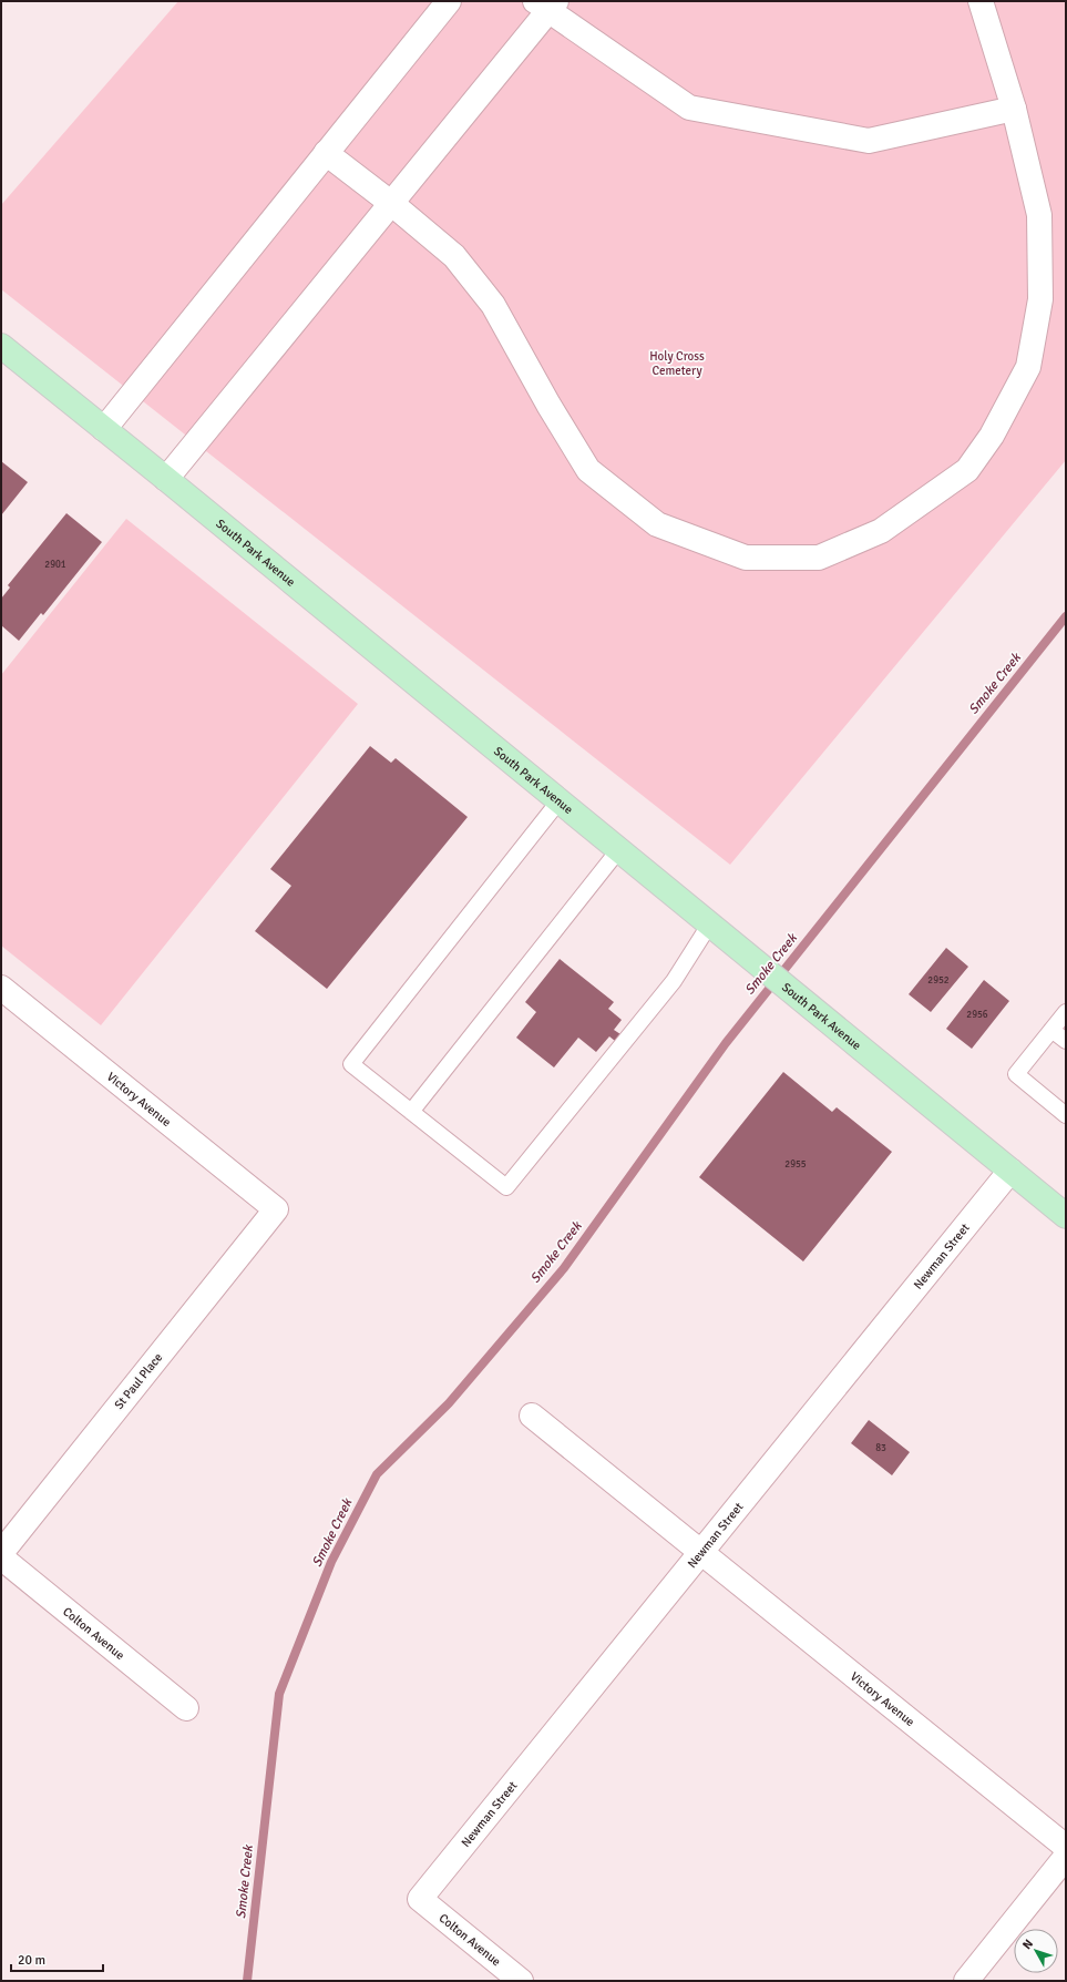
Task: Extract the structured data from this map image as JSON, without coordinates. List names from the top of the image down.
{
  "streets": {
    "main road": ["South Park Avenue"],
    "street": [
      "Victory Avenue",
      "Newman Street",
      "St Paul Place",
      "Colton Avenue"
    ]
  },
  "crossings": [
    ["South Park Avenue", "Newman Street"],
    ["Victory Avenue", "Newman Street"],
    ["Victory Avenue", "St Paul Place"],
    ["Newman Street", "Colton Avenue"]
  ],
  "water": ["Smoke Creek"],
  "parks": ["Holy Cross Cemetery"],
  "house_numbers": [
    "2901",
    "2952",
    "2956",
    "2955",
    "83"
  ],
  "scale_bar": "20 m",
  "north": "top left"
}
